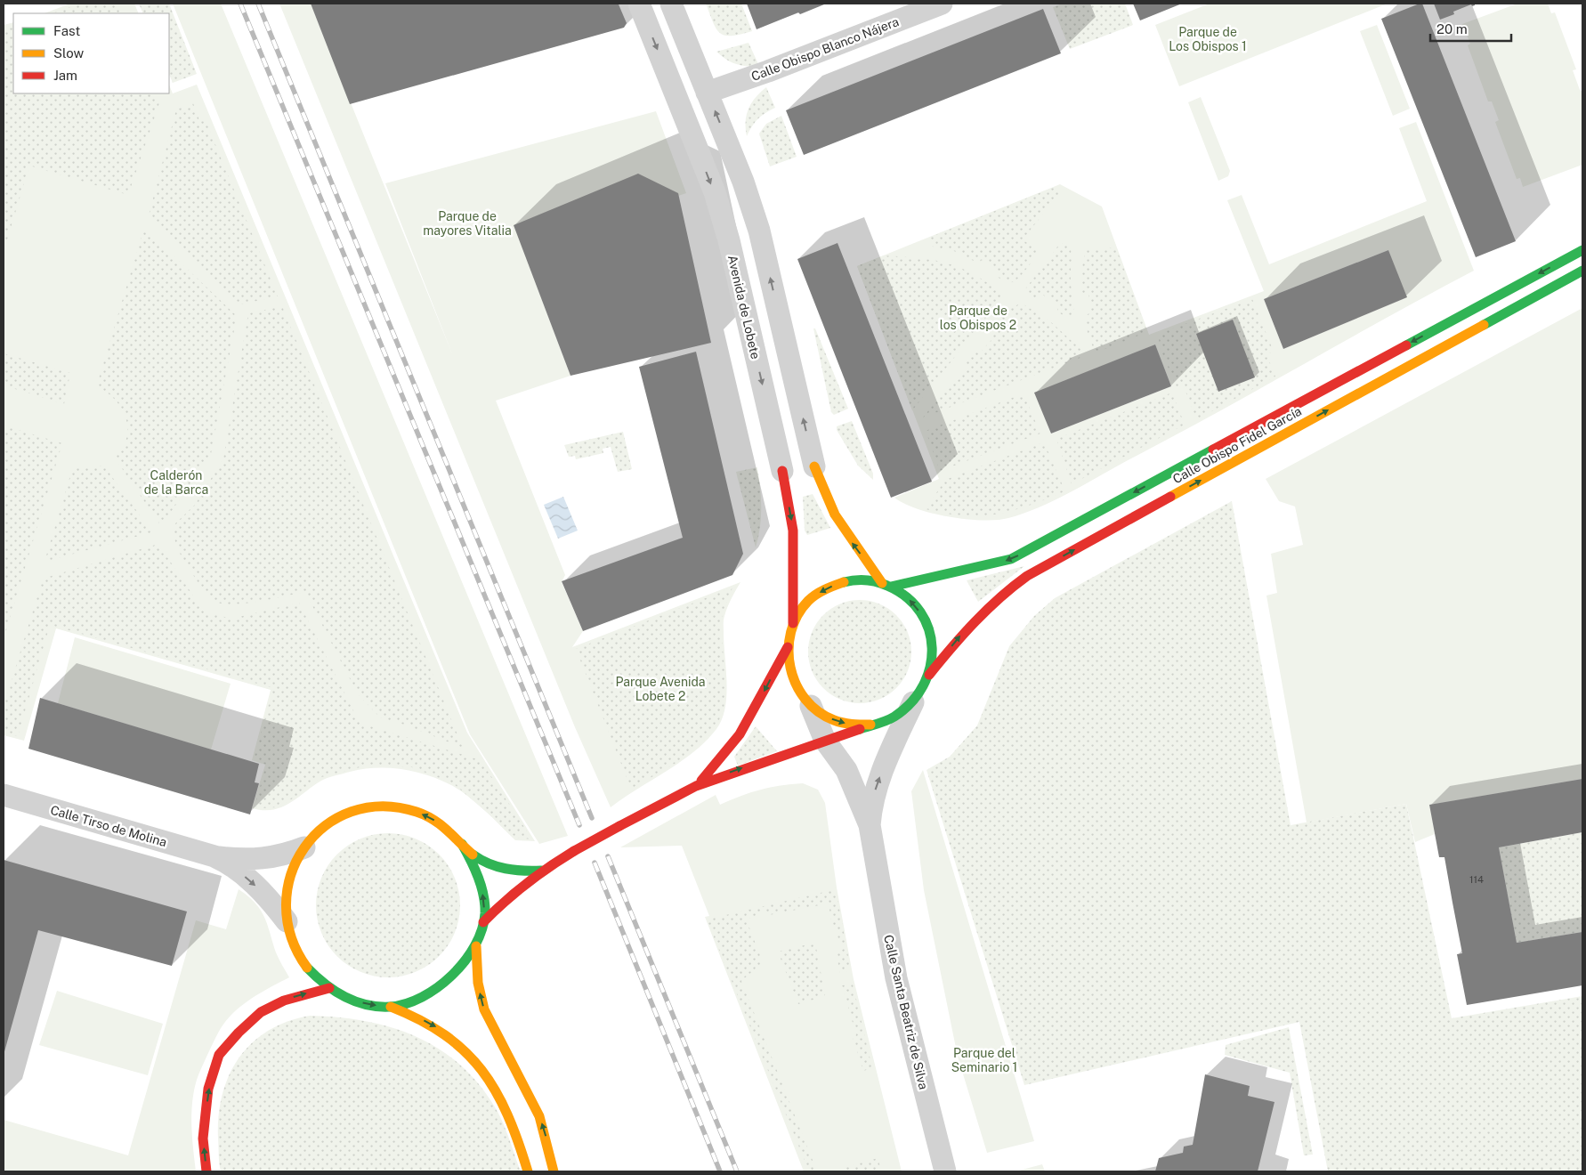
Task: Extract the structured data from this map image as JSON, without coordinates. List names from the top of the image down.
{
  "streets": {
    "main road": ["Avenida de Lobete", "Calle Obispo Fidel García", "Calle Tirso de Molina"],
    "street": ["Calle Obispo Blanco Nájera", "Calle Santa Beatriz de Silva"]
  },
  "crossings": [
    ["Avenida de Lobete", "Calle Obispo Fidel García"],
    ["Avenida de Lobete", "Calle Santa Beatriz de Silva"],
    ["Calle Obispo Fidel García", "Calle Santa Beatriz de Silva"]
  ],
  "parks": [
    "Parque de Los Obispos 1",
    "Parque de mayores Vitalia",
    "Parque de los Obispos 2",
    "Calderón de la Barca",
    "Parque Avenida Lobete 2",
    "Parque del Seminario 1"
  ],
  "house_numbers": ["114"],
  "legend": ["Fast", "Slow", "Jam"],
  "scale_bar": "20 m"
}
